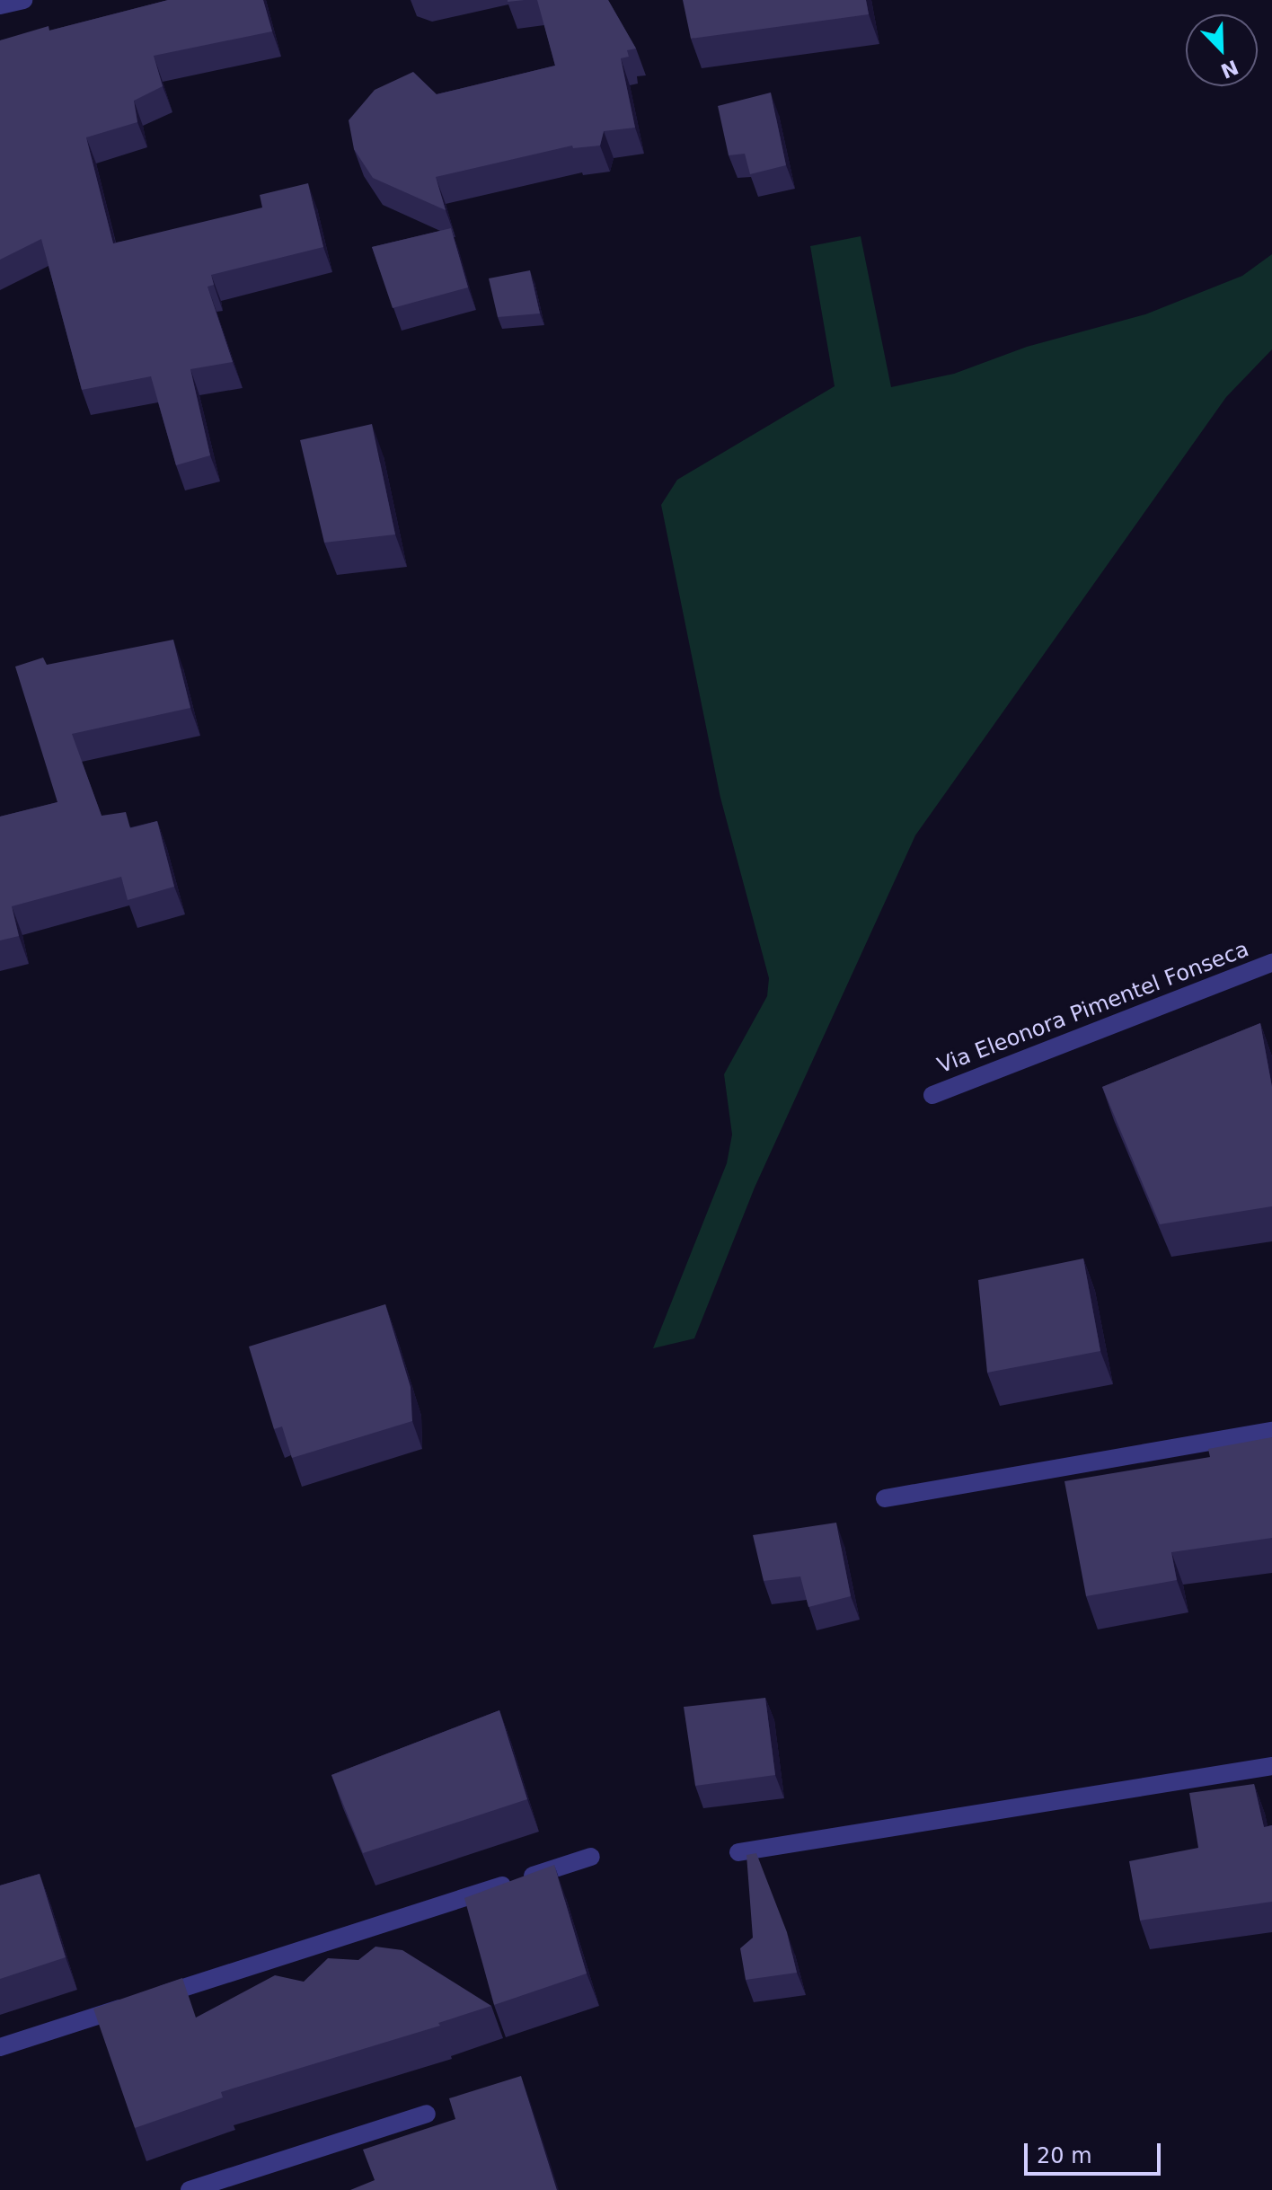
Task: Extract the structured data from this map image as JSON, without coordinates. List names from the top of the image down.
{
  "streets": {
    "street": ["Via Eleonora Pimentel Fonseca"]
  },
  "scale_bar": "20 m",
  "north": "bottom right"
}
